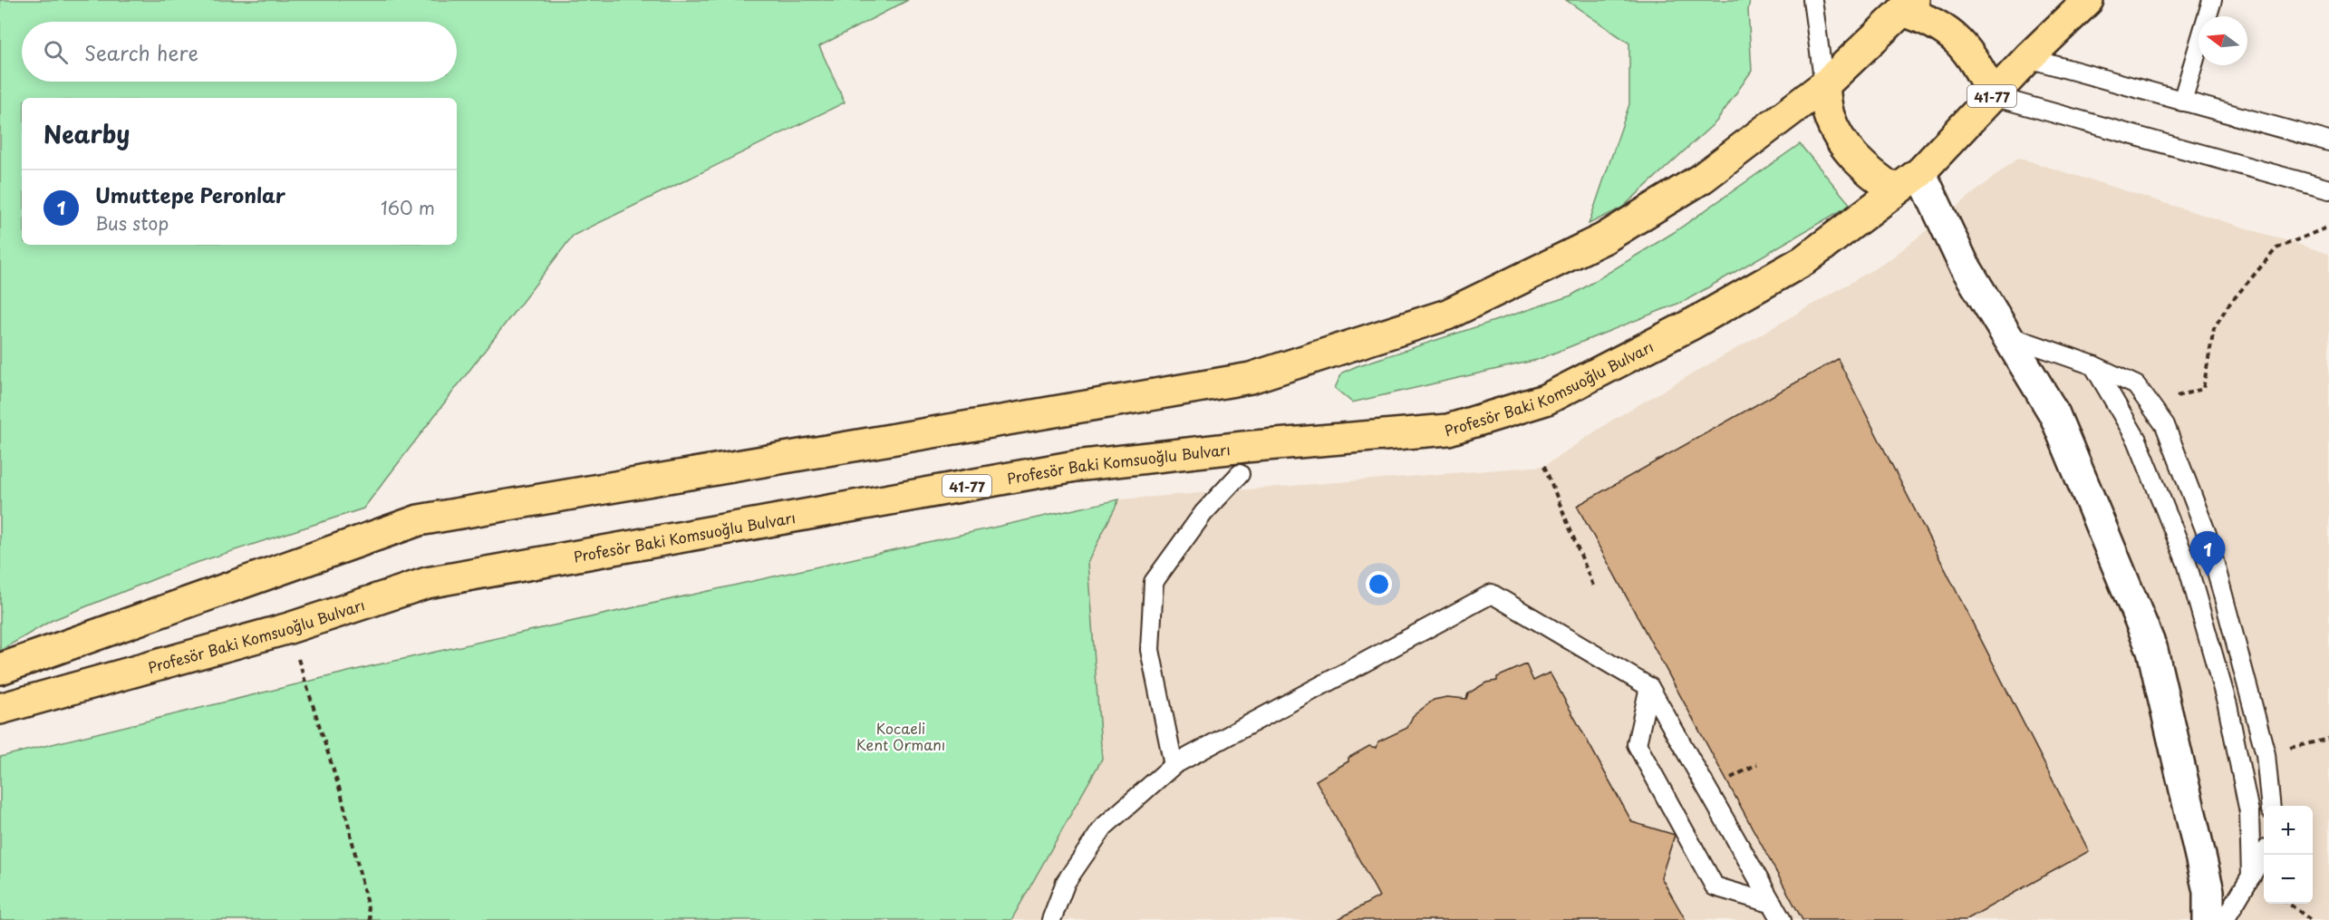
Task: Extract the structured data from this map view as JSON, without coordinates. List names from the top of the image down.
{
  "streets": {
    "highway": ["41-77", "Profesör Baki Komsuoğlu Bulvarı"]
  },
  "parks": ["Kocaeli Kent Ormanı"],
  "north": "left",
  "page": {
    "search": "Search here",
    "heading": "Nearby",
    "list": [
      {
        "mark": "1",
        "name": "Umuttepe Peronlar",
        "note": "Bus stop",
        "value": "160 m"
      }
    ],
    "pins": "1",
    "map_buttons": ["+", "−"]
  }
}
